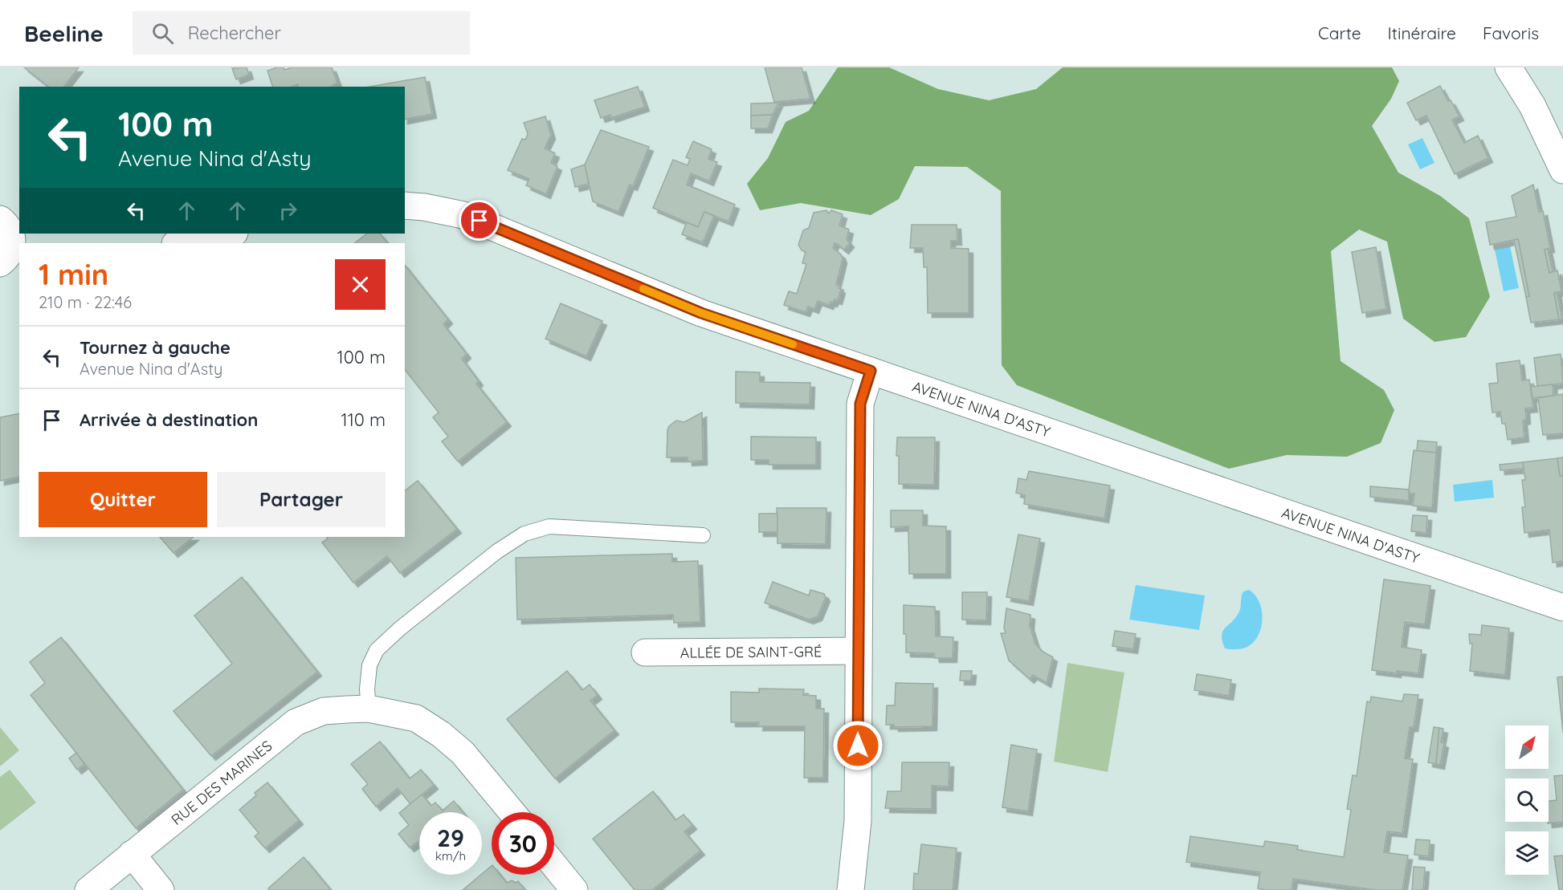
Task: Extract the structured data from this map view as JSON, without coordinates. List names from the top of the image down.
{
  "streets": {
    "street": ["AVENUE NINA D'ASTY", "ALLÉE DE SAINT-GRÉ", "RUE DES MARINES"]
  },
  "north": "top right",
  "page": {
    "header": "Beeline",
    "search": "Rechercher",
    "nav": ["Carte", "Itinéraire", "Favoris"],
    "turn": ["100 m", "Avenue Nina d'Asty"],
    "heading": ["1 min", "210 m · 22:46"],
    "list": [
      {
        "name": "Tournez à gauche",
        "note": "Avenue Nina d'Asty",
        "value": "100 m"
      },
      {
        "name": "Arrivée à destination",
        "value": "110 m"
      }
    ],
    "buttons": ["Quitter", "Partager"],
    "speed": "29 km/h",
    "limit": "30"
  }
}
